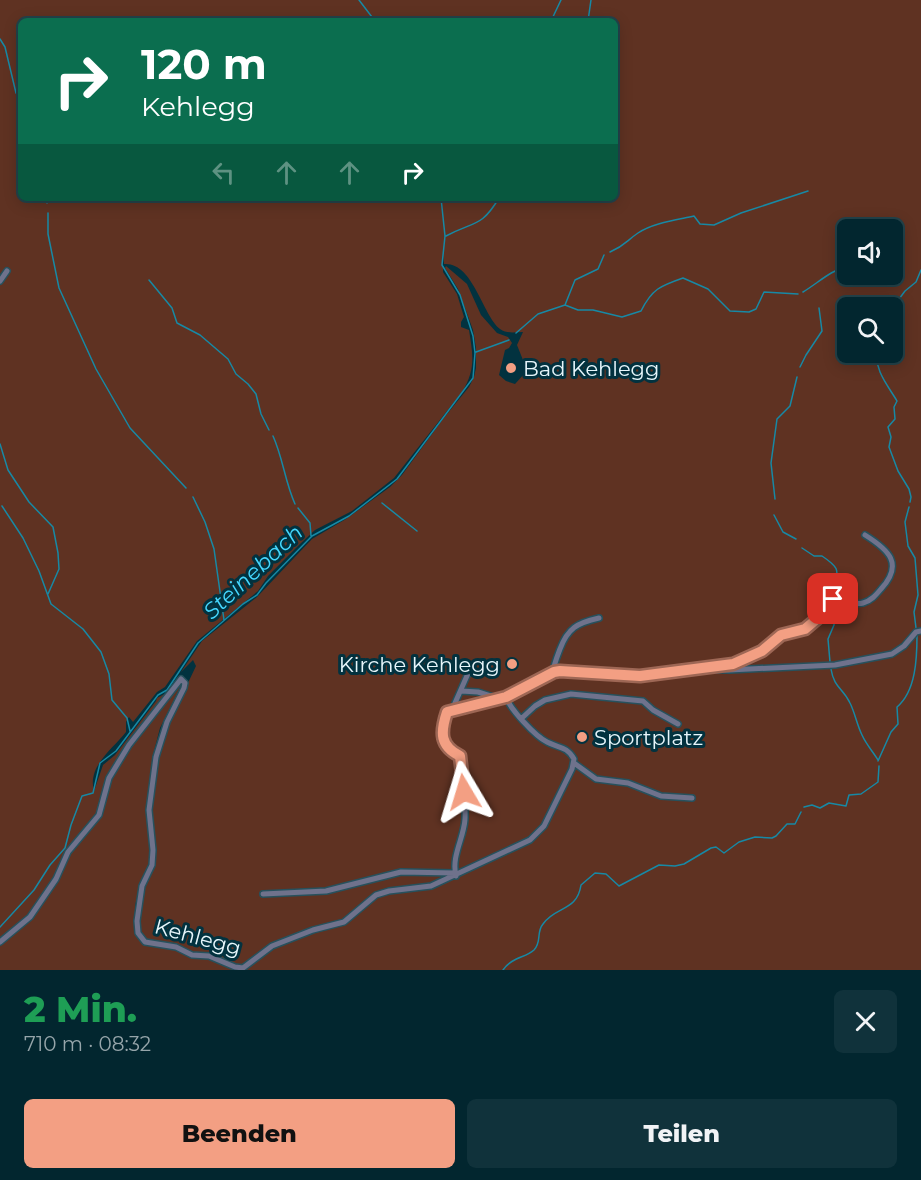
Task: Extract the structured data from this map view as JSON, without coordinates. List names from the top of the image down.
{
  "streets": {
    "street": ["Kehlegg"]
  },
  "water": ["Steinebach"],
  "places": ["Bad Kehlegg", "Kirche Kehlegg", "Sportplatz"],
  "page": {
    "turn": ["120 m", "Kehlegg"],
    "heading": ["2 Min.", "710 m · 08:32"],
    "buttons": ["Beenden", "Teilen"]
  }
}
